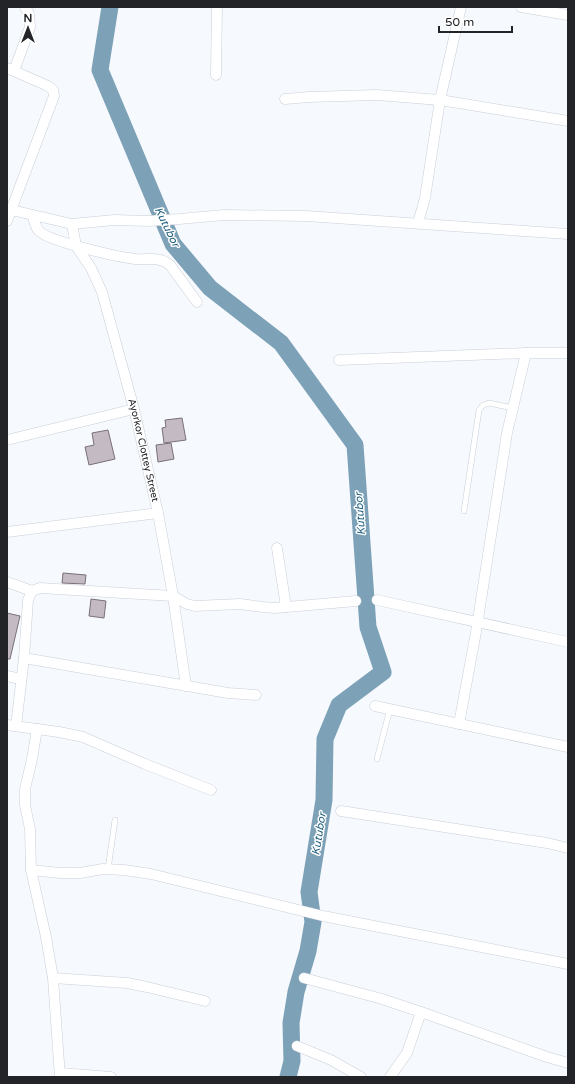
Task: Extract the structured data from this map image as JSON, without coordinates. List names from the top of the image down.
{
  "streets": {
    "street": ["Ayorkor Clottey Street"]
  },
  "water": ["Kutubor"],
  "scale_bar": "50 m",
  "north": "top"
}
